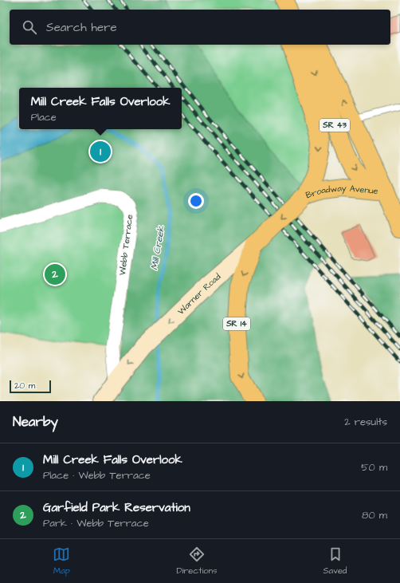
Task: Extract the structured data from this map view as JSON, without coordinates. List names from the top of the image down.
{
  "streets": {
    "main road": [
      "SR 43",
      "Broadway Avenue",
      "Warner Road",
      "SR 14"
    ],
    "street": ["Webb Terrace"]
  },
  "crossings": [
    ["SR 43", "Broadway Avenue"],
    ["Broadway Avenue", "Warner Road"],
    ["Webb Terrace", "Warner Road"],
    ["Warner Road", "SR 14"]
  ],
  "one_way": ["Warner Road"],
  "water": ["Mill Creek"],
  "scale_bar": "20 m",
  "page": {
    "search": "Search here",
    "popup": ["Mill Creek Falls Overlook", "Place"],
    "pins": ["1", "2"],
    "scale": "20 m",
    "heading": ["Nearby", "2 results"],
    "list": [
      {
        "mark": "1",
        "name": "Mill Creek Falls Overlook",
        "note": "Place · Webb Terrace",
        "value": "50 m"
      },
      {
        "mark": "2",
        "name": "Garfield Park Reservation",
        "note": "Park · Webb Terrace",
        "value": "80 m"
      }
    ],
    "nav": ["Map", "Directions", "Saved"]
  }
}
